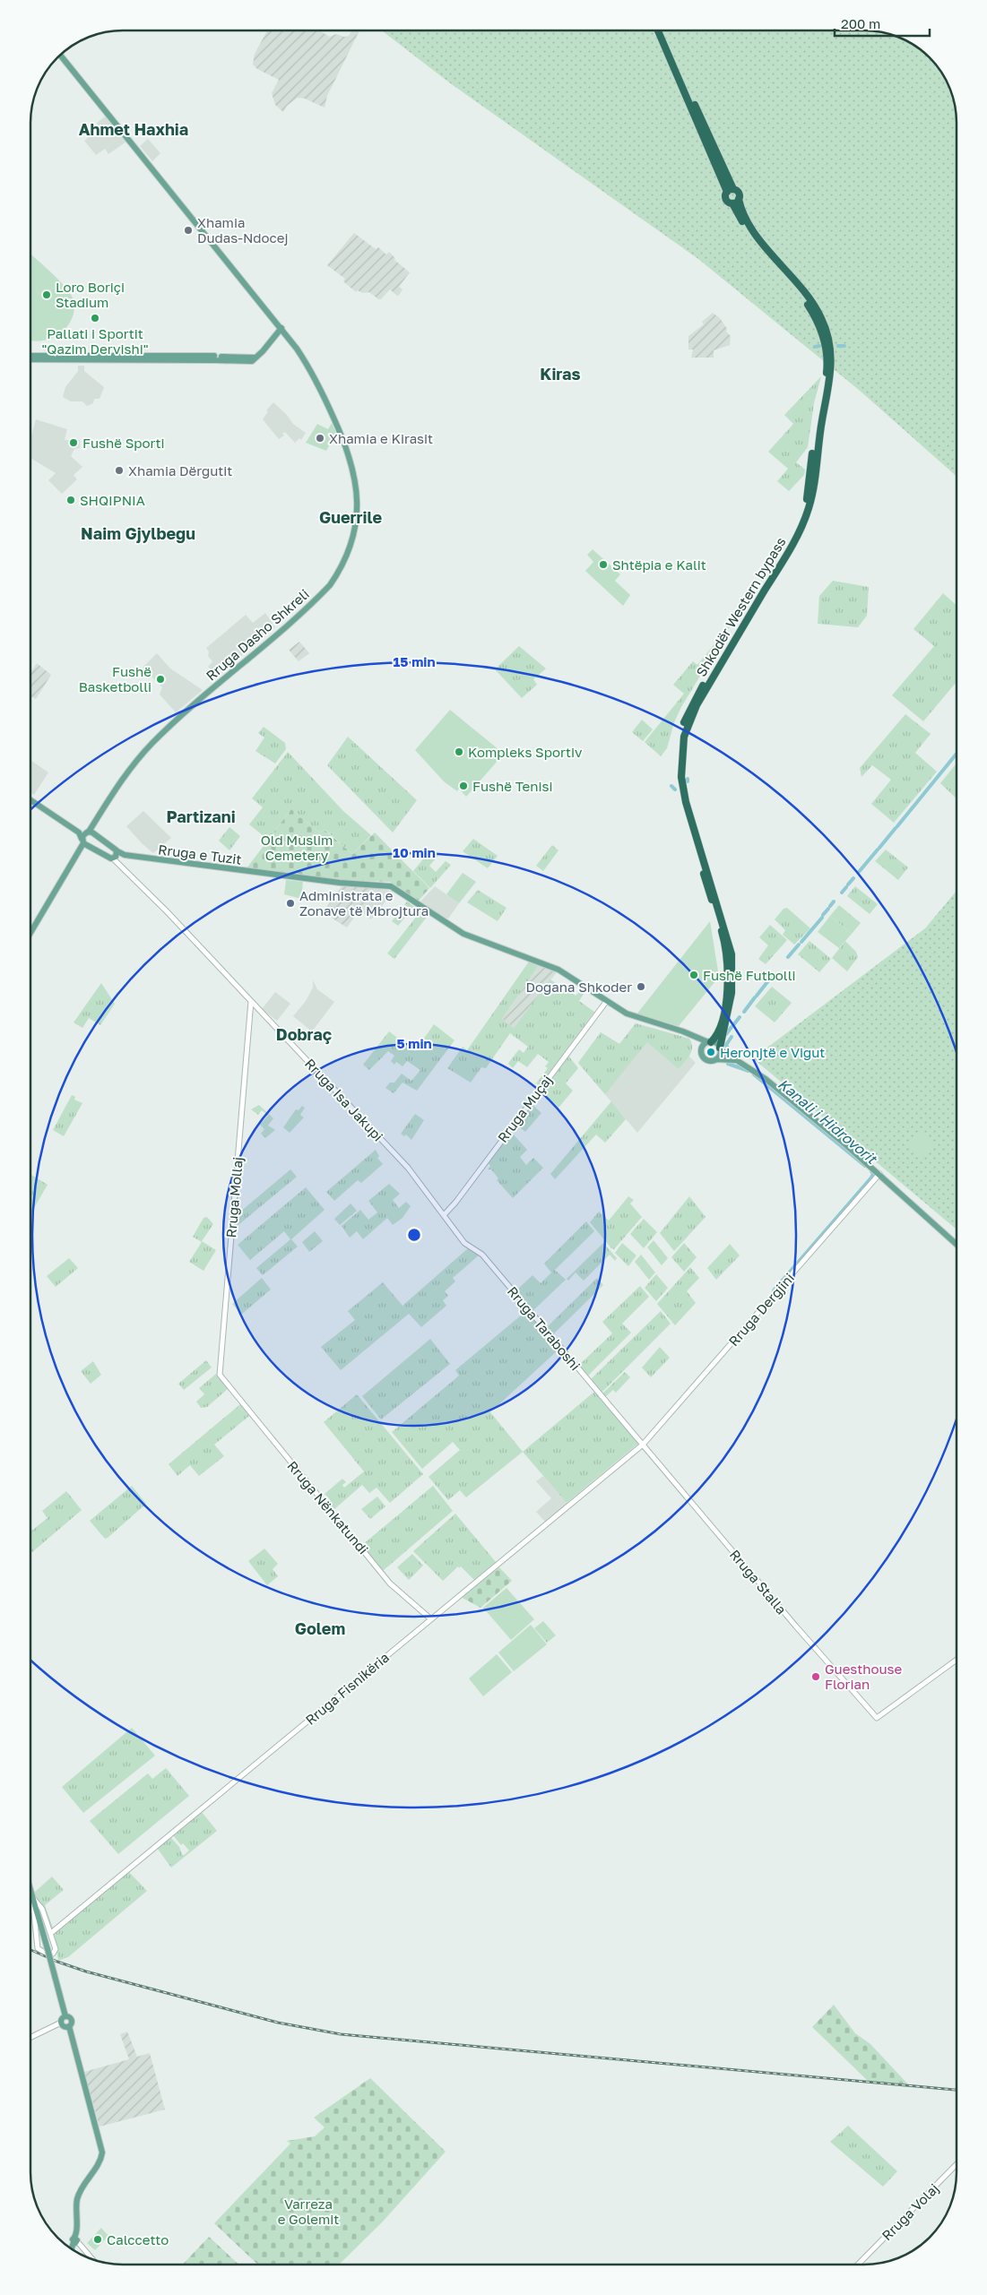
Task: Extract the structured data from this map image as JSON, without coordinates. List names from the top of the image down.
{
  "streets": {
    "highway": ["Shkodër Western bypass"],
    "main road": ["Rruga Dasho Shkreli", "Rruga e Tuzit"],
    "street": [
      "Rruga Isa Jakupi",
      "Rruga Muçaj",
      "Rruga Mollaj",
      "Rruga Dergjini",
      "Rruga Taraboshi",
      "Rruga Nënkatundi",
      "Rruga Stalla",
      "Rruga Fisnikëria",
      "Rruga Volaj"
    ]
  },
  "crossings": [
    ["Shkodër Western bypass", "Rruga e Tuzit"],
    ["Rruga e Tuzit", "Rruga Muçaj"],
    ["Rruga Isa Jakupi", "Rruga Muçaj"],
    ["Rruga Isa Jakupi", "Rruga Mollaj"],
    ["Rruga Isa Jakupi", "Rruga Taraboshi"],
    ["Rruga Muçaj", "Rruga Taraboshi"],
    ["Rruga Mollaj", "Rruga Nënkatundi"],
    ["Rruga Dergjini", "Rruga Taraboshi"],
    ["Rruga Dergjini", "Rruga Stalla"],
    ["Rruga Dergjini", "Rruga Fisnikëria"],
    ["Rruga Taraboshi", "Rruga Stalla"],
    ["Rruga Taraboshi", "Rruga Fisnikëria"],
    ["Rruga Nënkatundi", "Rruga Fisnikëria"],
    ["Rruga Stalla", "Rruga Fisnikëria"]
  ],
  "districts": [
    "Ahmet Haxhia",
    "Kiras",
    "Guerrile",
    "Naim Gjylbegu",
    "Partizani",
    "Dobraç",
    "Golem"
  ],
  "water": ["Kanali i Hidrovorit"],
  "parks": ["Old Muslim Cemetery", "Varreza e Golemit"],
  "places": [
    "Xhamia Dudas-Ndocej",
    "Loro Boriçi Stadium",
    "Pallati i Sportit \"Qazim Dervishi\"",
    "Xhamia e Kirasit",
    "Fushë Sporti",
    "Xhamia Dërgutit",
    "SHQIPNIA",
    "Shtëpia e Kalit",
    "Fushë Basketbolli",
    "Kompleks Sportiv",
    "Fushë Tenisi",
    "Administrata e Zonave të Mbrojtura",
    "Fushë Futbolli",
    "Dogana Shkoder",
    "Heronjtë e Vigut",
    "Guesthouse Florian",
    "Calccetto"
  ],
  "scale_bar": "200 m",
  "rings": ["15 min", "10 min", "5 min"]
}
